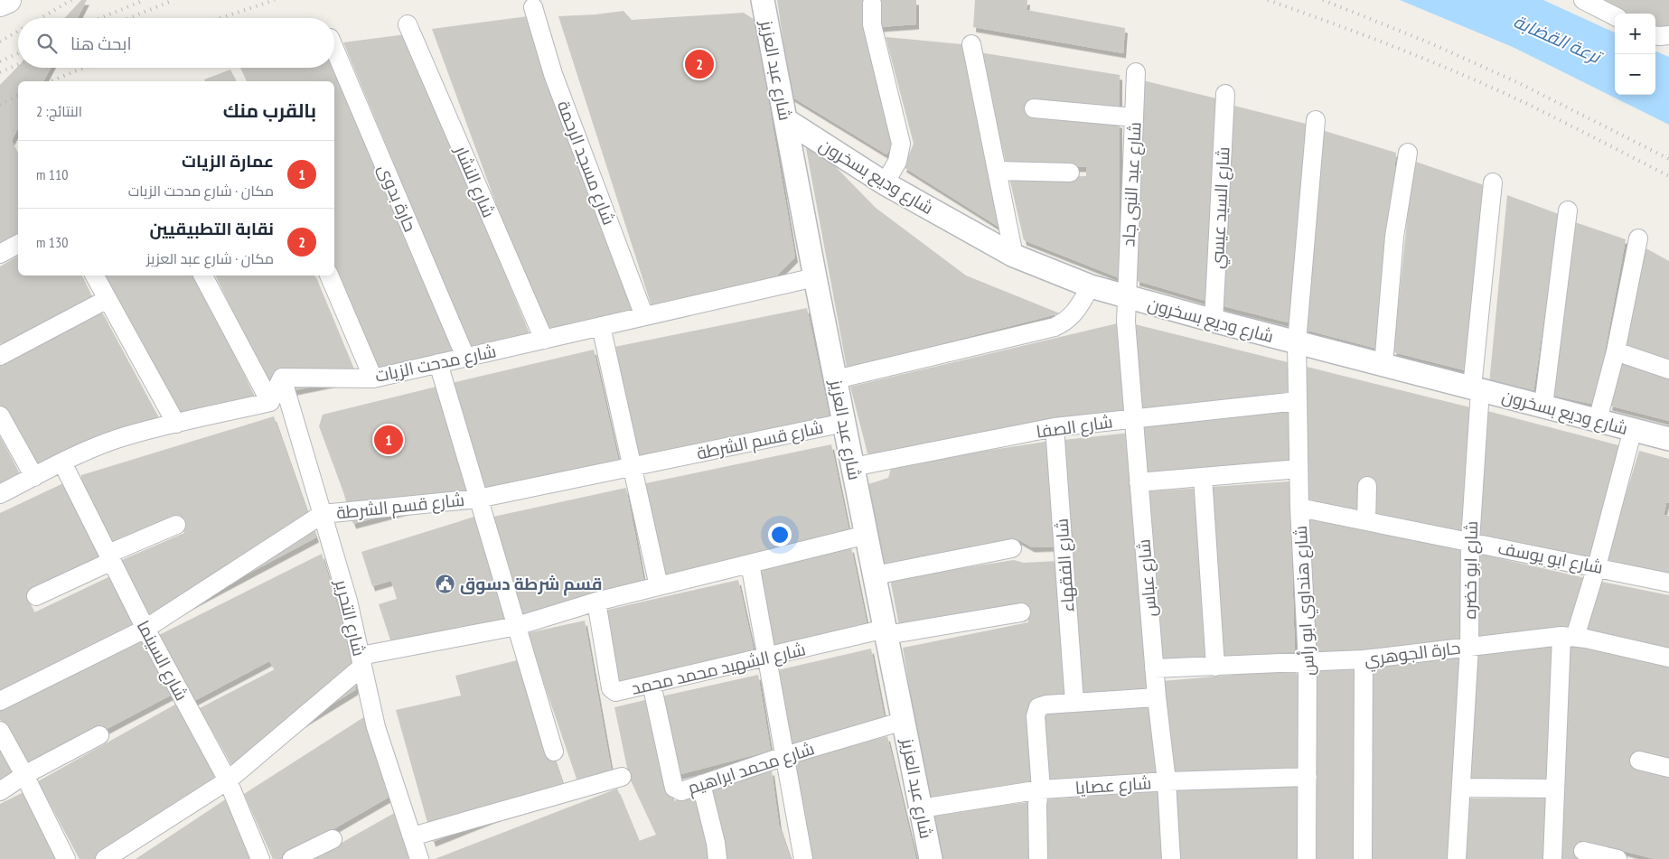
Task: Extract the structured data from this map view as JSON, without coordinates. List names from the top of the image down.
{
  "streets": {
    "street": [
      "شارع عبد العزيز",
      "شارع مسجد الرحمة",
      "شارع وديع بسخرون",
      "شارع النشار",
      "شارع عبد النبى جاد",
      "حارة بدوى",
      "شارع السيد عيسي",
      "شارع مدحت الزيات",
      "شارع الصفا",
      "شارع قسم الشرطة",
      "شارع ابو يوسف",
      "شارع الفقهاء",
      "شارع ابو خضره",
      "شارع عباس",
      "شارع هنداوي ابو رأس",
      "شارع التحرير",
      "حارة الجوهري",
      "شارع السينما",
      "شارع الشهيد محمد محمد",
      "شارع محمد ابراهيم",
      "شارع عصايا"
    ]
  },
  "crossings": [
    ["شارع عبد العزيز", "شارع وديع بسخرون"],
    ["شارع عبد العزيز", "شارع مدحت الزيات"],
    ["شارع عبد العزيز", "شارع الصفا"],
    ["شارع عبد العزيز", "شارع قسم الشرطة"],
    ["شارع عبد العزيز", "شارع الشهيد محمد محمد"],
    ["شارع عبد العزيز", "شارع محمد ابراهيم"],
    ["شارع عبد العزيز", "شارع عصايا"],
    ["شارع مسجد الرحمة", "شارع مدحت الزيات"],
    ["شارع وديع بسخرون", "شارع عبد النبى جاد"],
    ["شارع وديع بسخرون", "شارع السيد عيسي"],
    ["شارع وديع بسخرون", "شارع ابو خضره"],
    ["شارع وديع بسخرون", "شارع عباس"],
    ["شارع وديع بسخرون", "شارع هنداوي ابو رأس"],
    ["شارع النشار", "شارع مدحت الزيات"],
    ["شارع عبد النبى جاد", "شارع عباس"],
    ["حارة بدوى", "شارع مدحت الزيات"],
    ["شارع مدحت الزيات", "شارع التحرير"],
    ["شارع الصفا", "شارع الفقهاء"],
    ["شارع الصفا", "شارع عباس"],
    ["شارع الصفا", "شارع هنداوي ابو رأس"],
    ["شارع قسم الشرطة", "شارع التحرير"],
    ["شارع قسم الشرطة", "شارع السينما"],
    ["شارع ابو يوسف", "شارع ابو خضره"],
    ["شارع ابو يوسف", "شارع هنداوي ابو رأس"],
    ["شارع ابو خضره", "حارة الجوهري"],
    ["شارع عباس", "حارة الجوهري"],
    ["شارع عباس", "شارع عصايا"],
    ["شارع هنداوي ابو رأس", "حارة الجوهري"],
    ["شارع هنداوي ابو رأس", "شارع عصايا"],
    ["شارع الشهيد محمد محمد", "شارع محمد ابراهيم"]
  ],
  "water": ["ترعة القضابة"],
  "places": {
    "public building": ["قسم شرطة دسوق"]
  },
  "page": {
    "map_buttons": ["+", "−"],
    "search": "ابحث هنا",
    "pins": ["2", "1"],
    "heading": ["بالقرب منك", "النتائج: 2"],
    "list": [
      {
        "mark": "1",
        "name": "عمارة الزيات",
        "note": "مكان · شارع مدحت الزيات",
        "value": "110 m"
      },
      {
        "mark": "2",
        "name": "نقابة التطبيقيين",
        "note": "مكان · شارع عبد العزيز",
        "value": "130 m"
      }
    ]
  }
}
